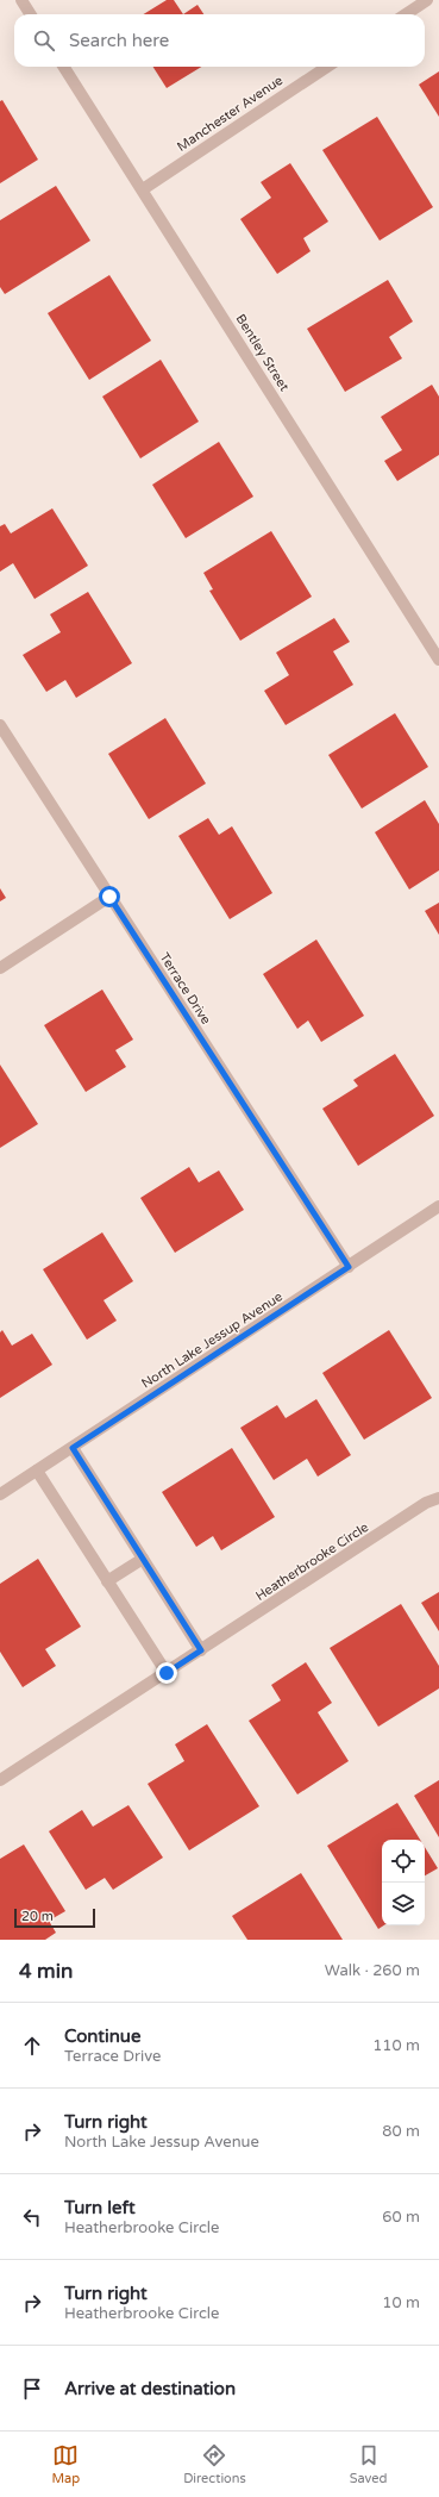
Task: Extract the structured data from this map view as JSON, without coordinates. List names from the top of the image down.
{
  "streets": {
    "street": [
      "Manchester Avenue",
      "Bentley Street",
      "Terrace Drive",
      "North Lake Jessup Avenue",
      "Heatherbrooke Circle"
    ]
  },
  "crossings": [
    ["Manchester Avenue", "Bentley Street"],
    ["Terrace Drive", "North Lake Jessup Avenue"]
  ],
  "scale_bar": "20 m",
  "page": {
    "search": "Search here",
    "scale": "20 m",
    "heading": ["4 min", "Walk · 260 m"],
    "list": [
      ["Continue", "Terrace Drive", "110 m"],
      ["Turn right", "North Lake Jessup Avenue", "80 m"],
      ["Turn left", "Heatherbrooke Circle", "60 m"],
      ["Turn right", "Heatherbrooke Circle", "10 m"],
      "Arrive at destination"
    ],
    "nav": ["Map", "Directions", "Saved"]
  }
}
